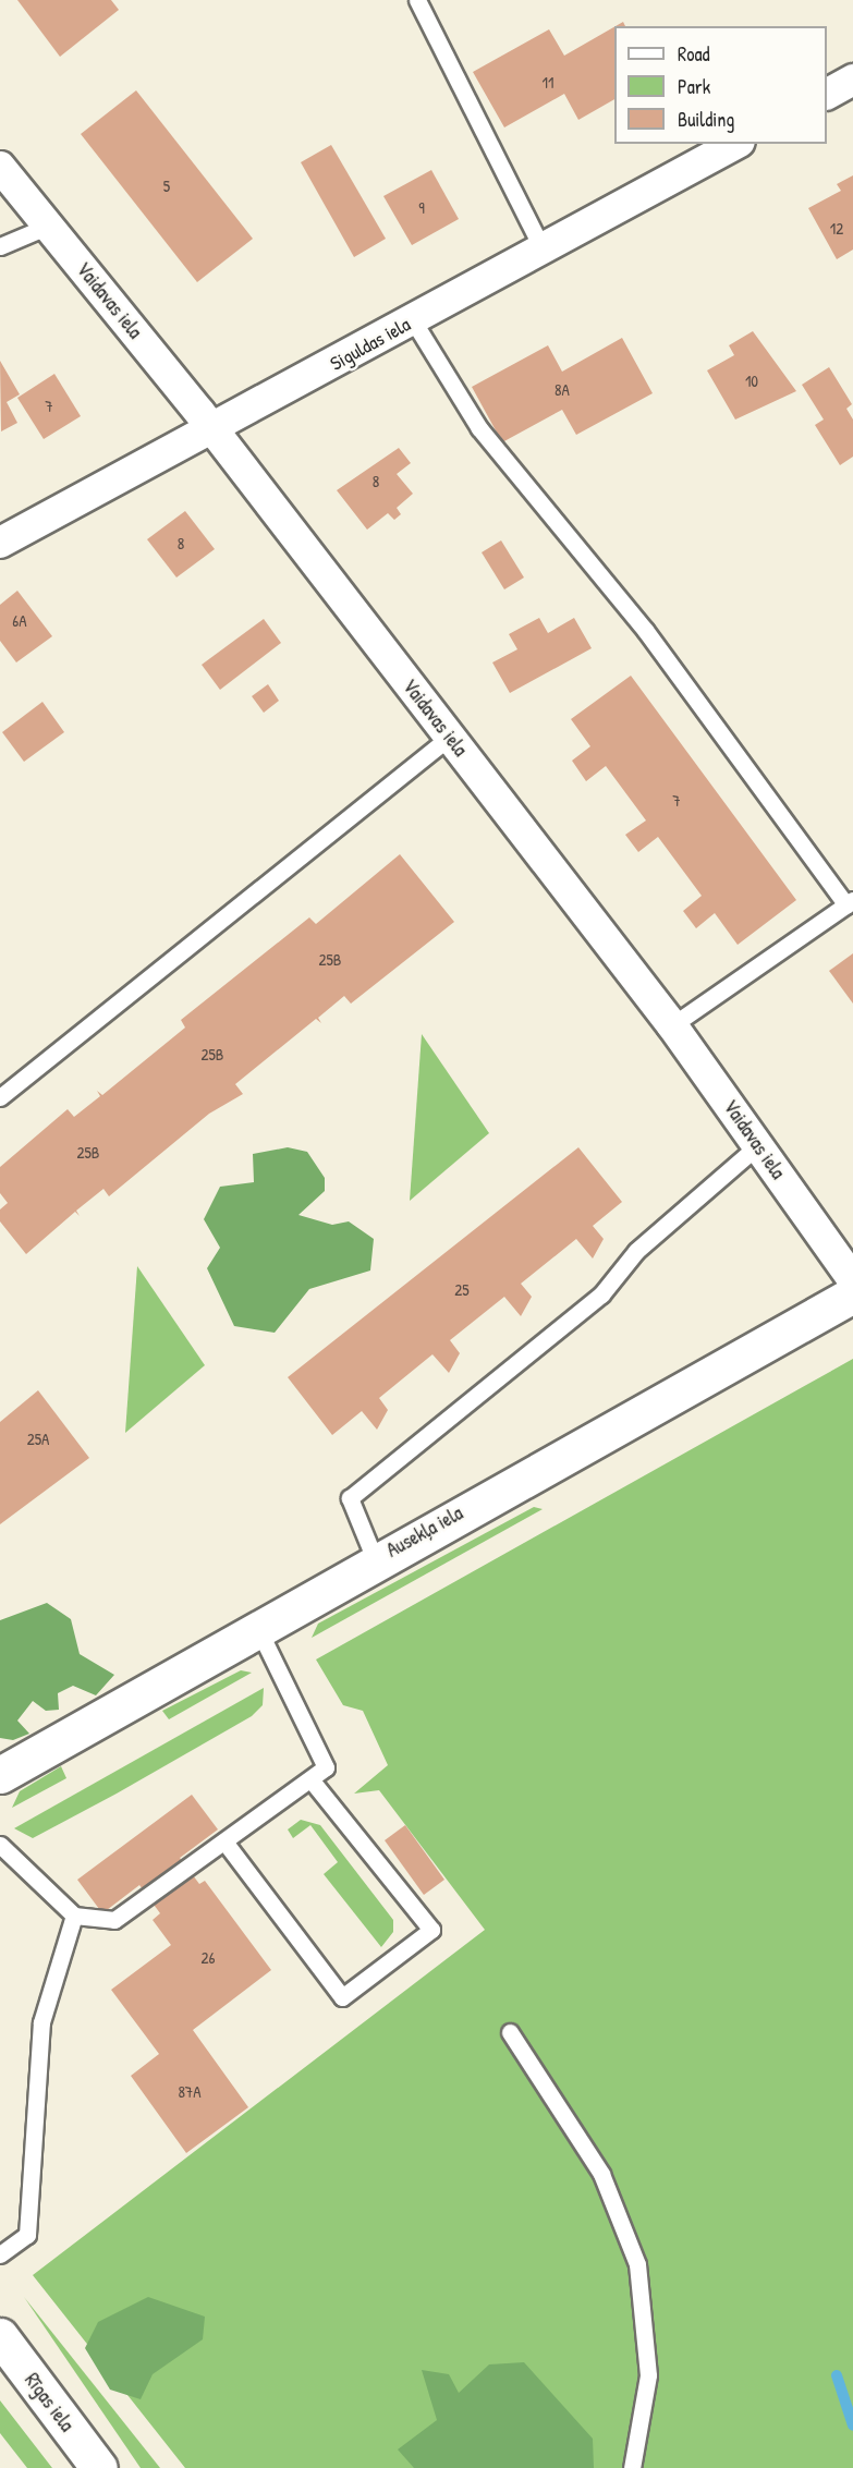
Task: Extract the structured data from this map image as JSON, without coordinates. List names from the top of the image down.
{
  "streets": {
    "street": [
      "Vaidavas iela",
      "Siguldas iela",
      "Ausekļa iela",
      "Rīgas iela"
    ]
  },
  "crossings": [
    ["Vaidavas iela", "Siguldas iela"]
  ],
  "house_numbers": [
    "11",
    "5",
    "9",
    "12",
    "10",
    "8A",
    "7",
    "8",
    "8",
    "6A",
    "7",
    "25B",
    "25B",
    "25B",
    "25",
    "25A",
    "26",
    "87A"
  ],
  "legend": ["Road", "Park", "Building"]
}
